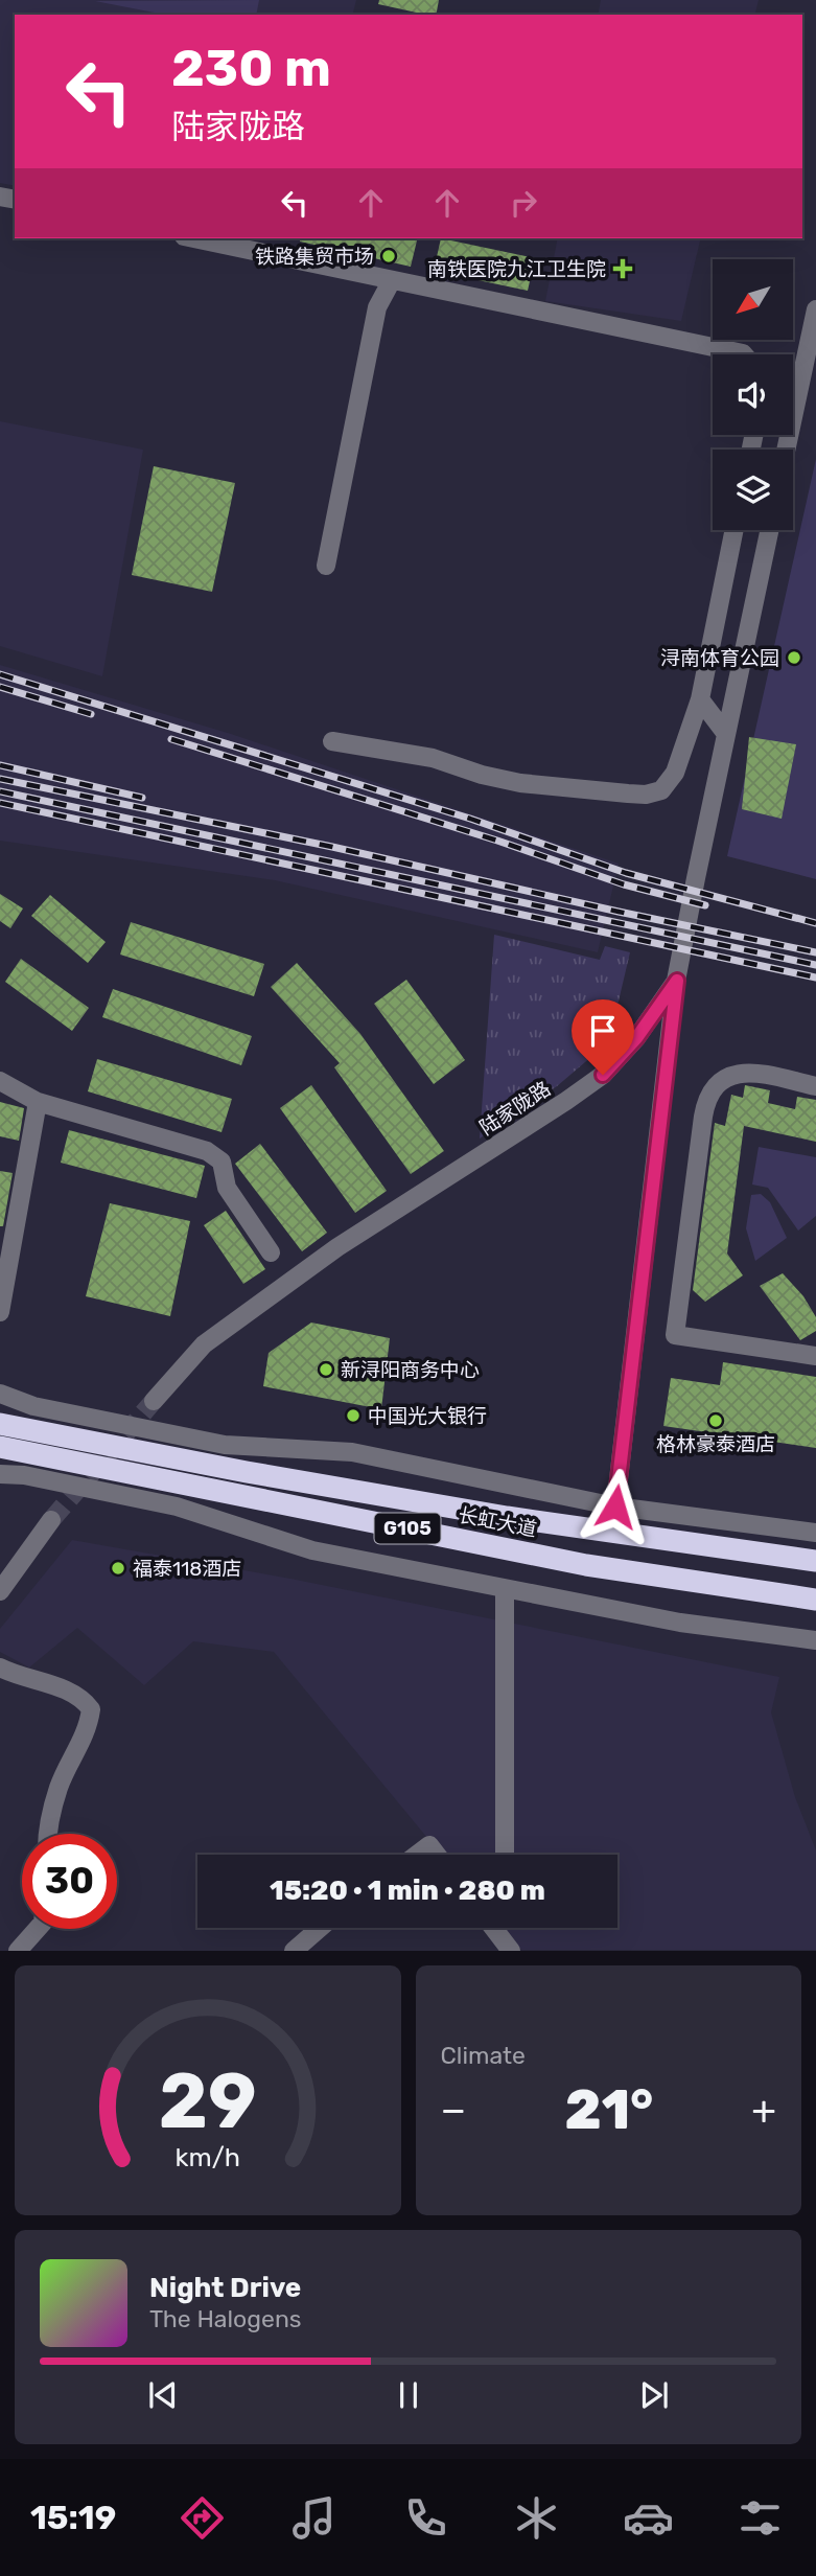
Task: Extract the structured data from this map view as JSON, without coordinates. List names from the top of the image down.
{
  "streets": {
    "highway": ["长虹大道", "G105"],
    "street": ["陆家陇路"]
  },
  "places": {
    "other": [
      "铁路集贸市场",
      "浔南体育公园",
      "新浔阳商务中心",
      "中国光大银行",
      "格林豪泰酒店",
      "福泰118酒店"
    ],
    "health": ["南铁医院九江卫生院"]
  },
  "north": "bottom left",
  "page": {
    "turn": ["230 m", "陆家陇路"],
    "limit": "30",
    "trip": "15:20 · 1 min · 280 m",
    "tile": "Climate",
    "heat": ["−", "21°", "+"],
    "song": ["Night Drive", "The Halogens"],
    "tabs": "15:19",
    "gauge": ["29", "km/h"]
  }
}
